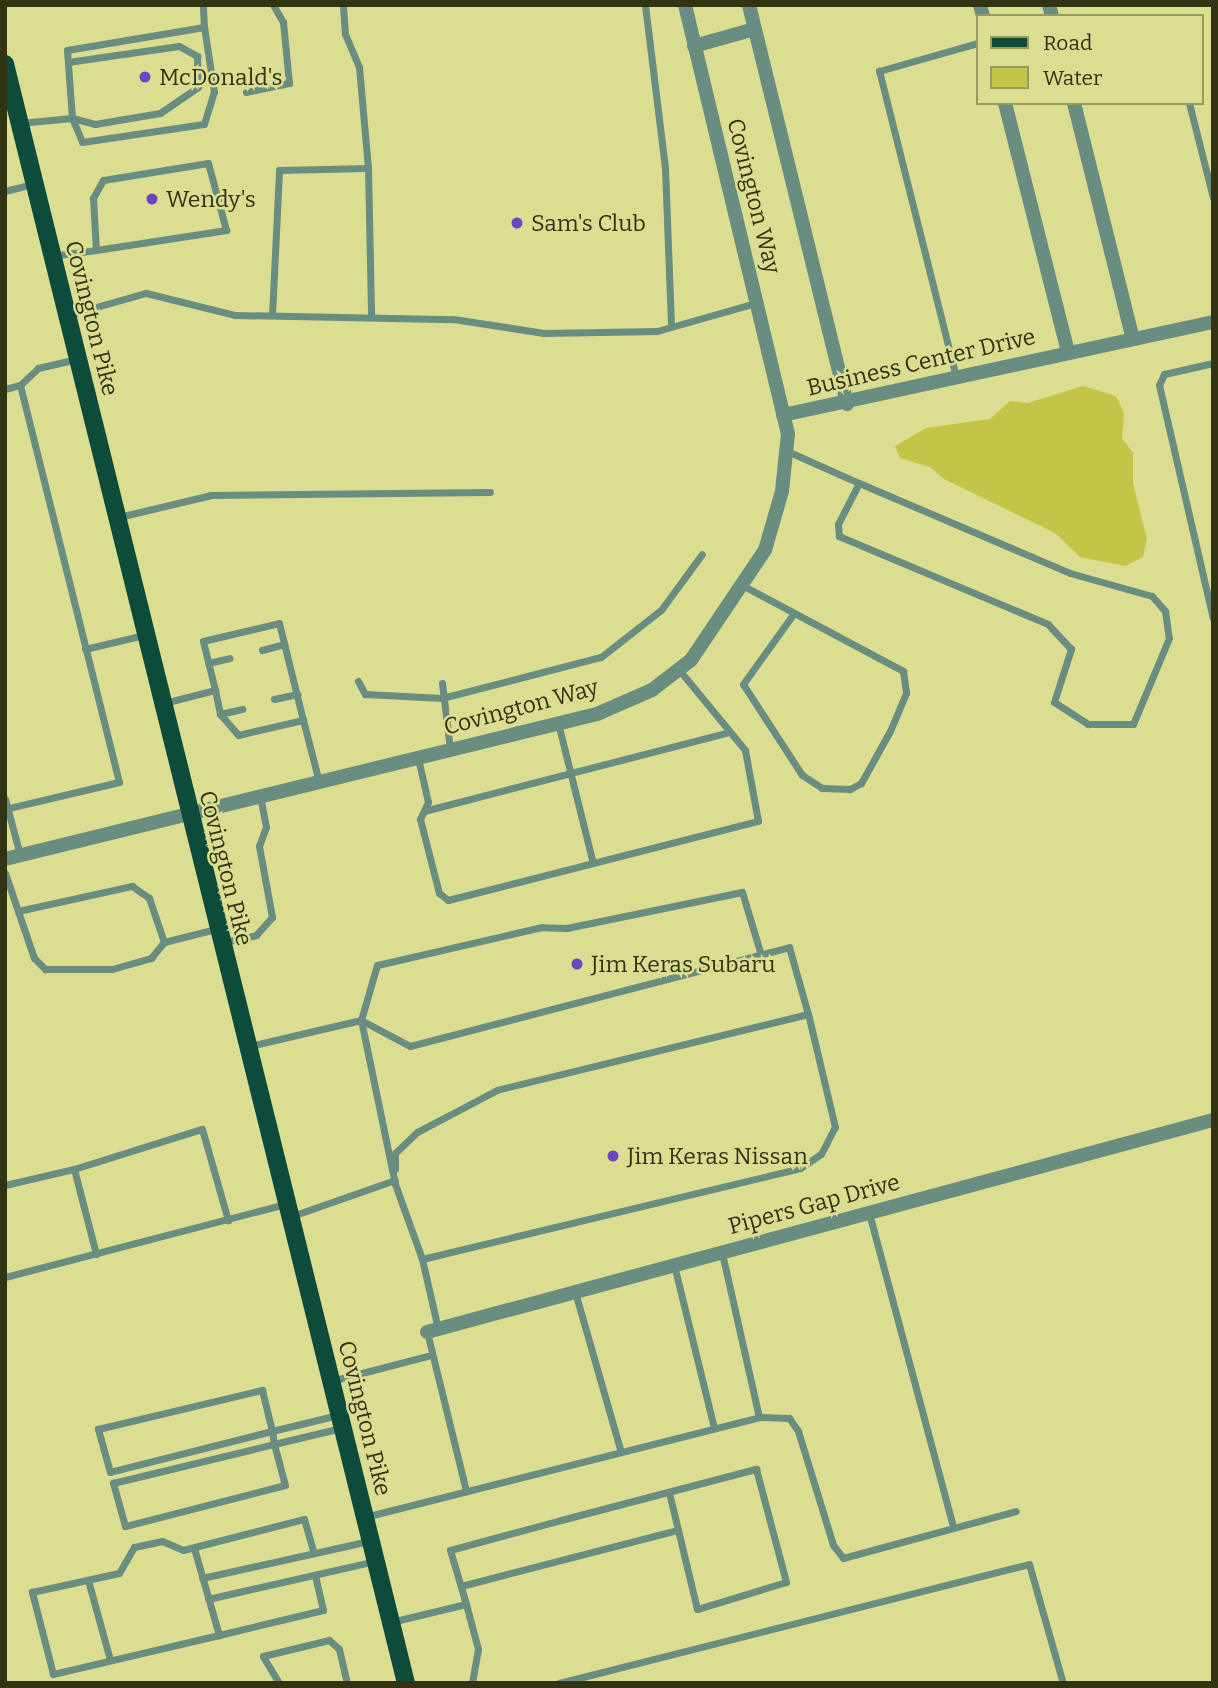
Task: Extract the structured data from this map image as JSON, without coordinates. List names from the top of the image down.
{
  "streets": {
    "main road": ["Covington Pike"],
    "street": ["Covington Way", "Business Center Drive", "Pipers Gap Drive"]
  },
  "crossings": [
    ["Covington Way", "Covington Pike"],
    ["Covington Way", "Business Center Drive"]
  ],
  "places": [
    "McDonald's",
    "Wendy's",
    "Sam's Club",
    "Jim Keras Subaru",
    "Jim Keras Nissan"
  ],
  "legend": ["Road", "Water"]
}
